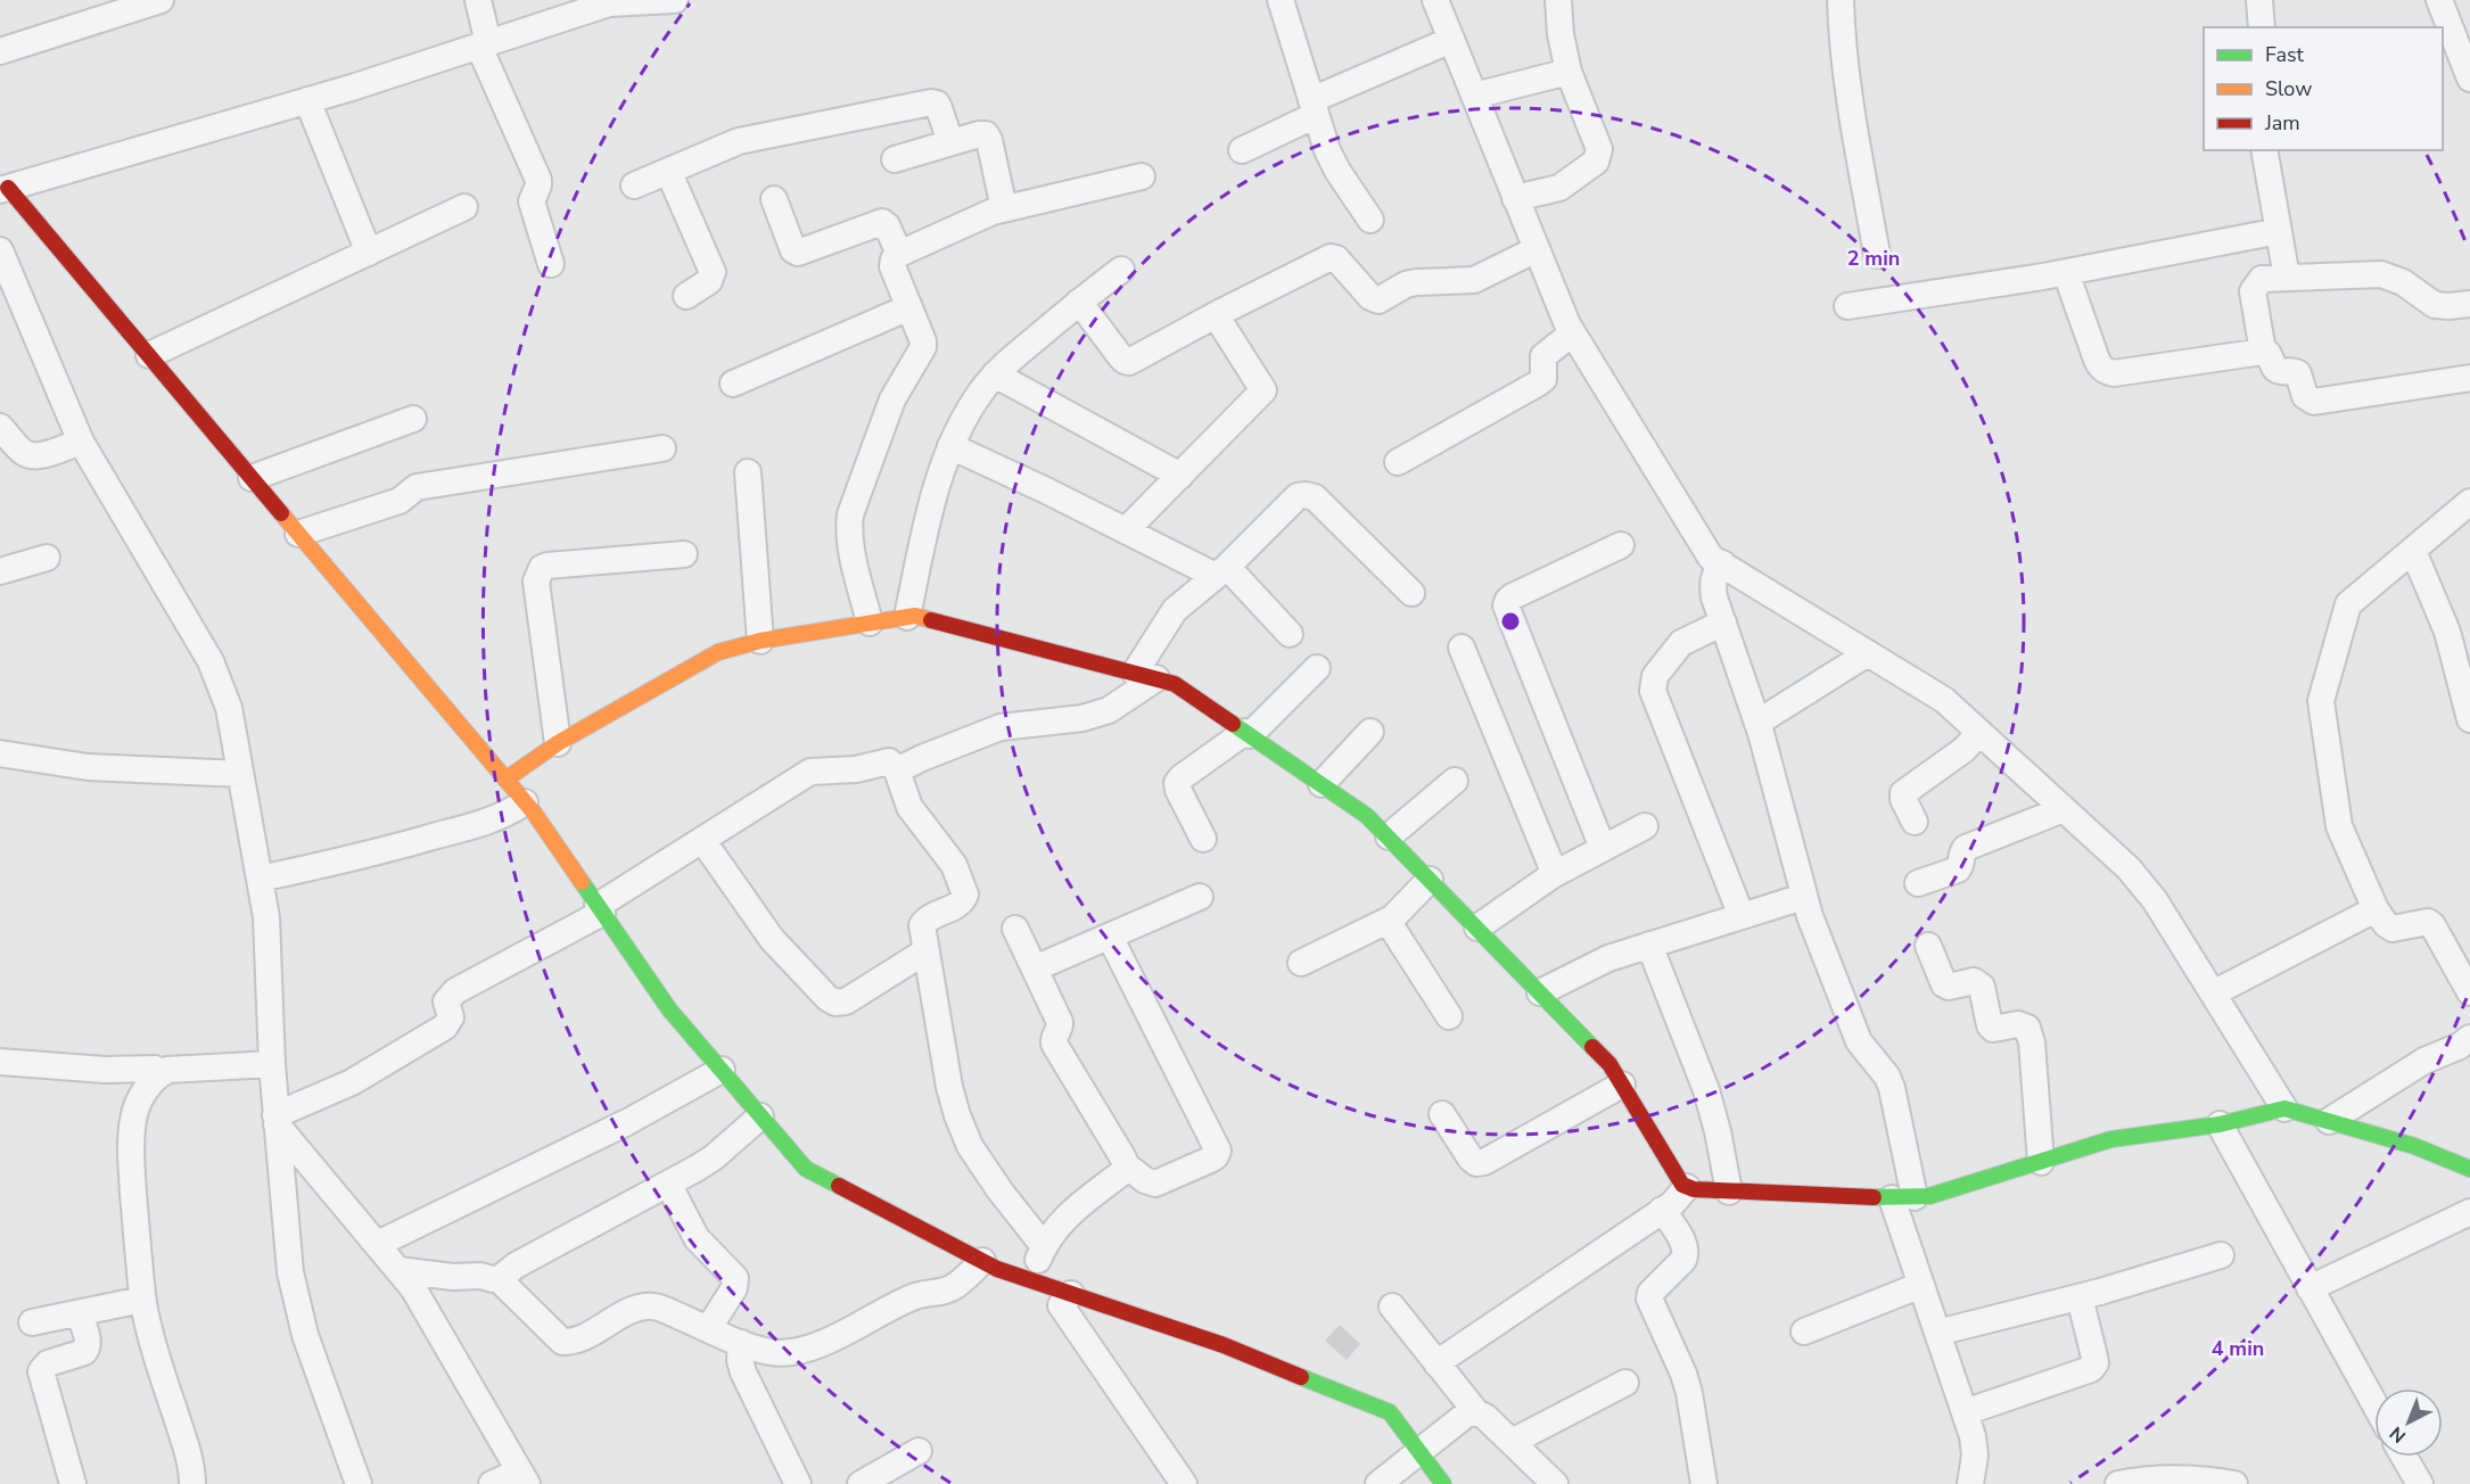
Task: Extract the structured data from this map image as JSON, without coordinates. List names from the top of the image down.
{
  "legend": ["Fast", "Slow", "Jam"],
  "north": "bottom left",
  "rings": ["2 min", "4 min"]
}
